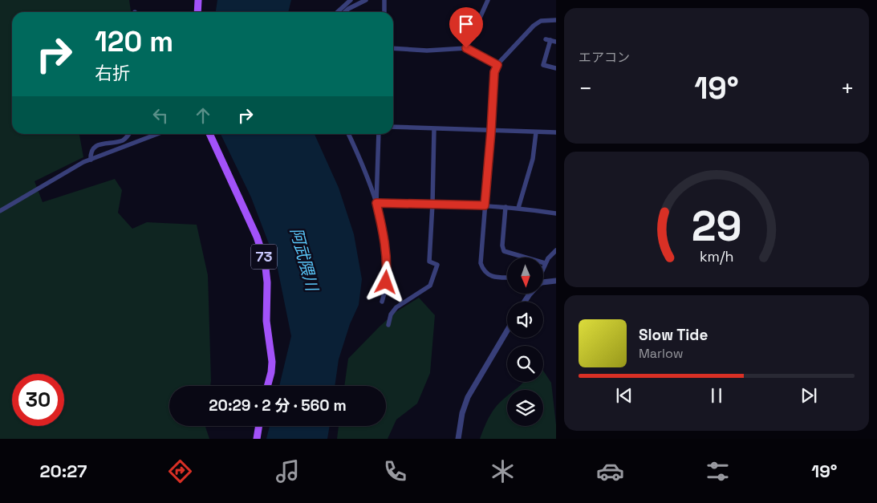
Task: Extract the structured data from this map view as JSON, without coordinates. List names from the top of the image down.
{
  "streets": {
    "main road": ["73"]
  },
  "water": ["阿武隈川"],
  "north": "bottom",
  "page": {
    "tile": "エアコン",
    "turn": ["120 m", "右折"],
    "heat": ["−", "19°", "+"],
    "song": ["Slow Tide", "Marlow"],
    "limit": "30",
    "trip": "20:29 · 2 分 · 560 m",
    "tabs": ["20:27", "19°"],
    "gauge": ["29", "km/h"]
  }
}
